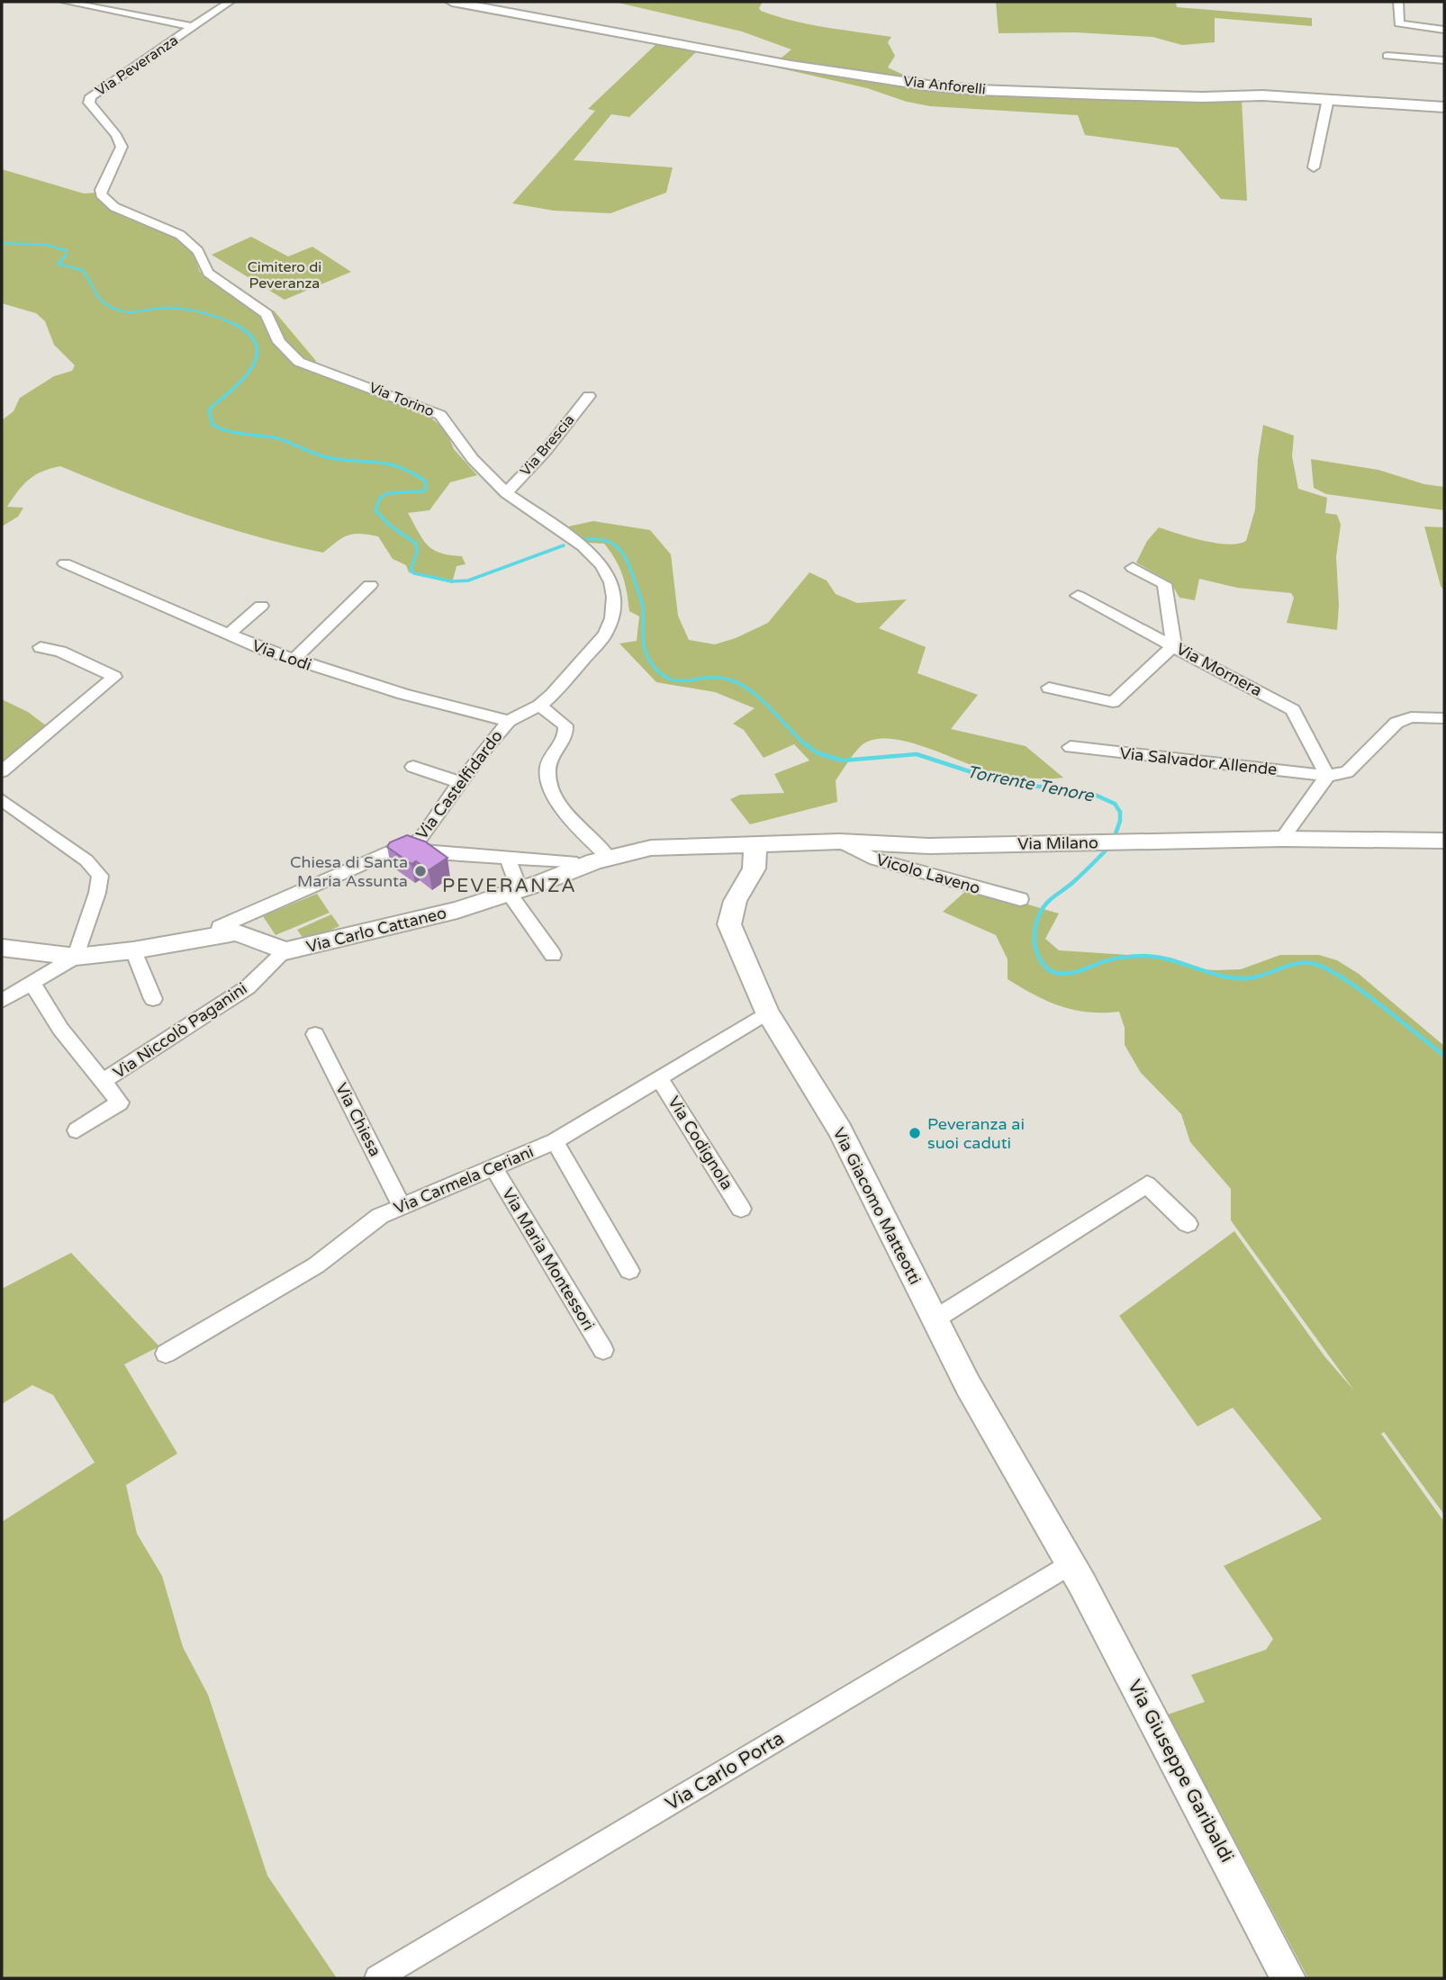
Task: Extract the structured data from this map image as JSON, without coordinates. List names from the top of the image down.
{
  "streets": {
    "street": [
      "Via Peveranza",
      "Via Anforelli",
      "Via Torino",
      "Via Brescia",
      "Via Lodi",
      "Via Mornera",
      "Via Salvador Allende",
      "Via Castelfidardo",
      "Via Milano",
      "Vicolo Laveno",
      "Via Carlo Cattaneo",
      "Via Niccolò Paganini",
      "Via Chiesa",
      "Via Codignola",
      "Via Carmela Ceriani",
      "Via Giacomo Matteotti",
      "Via Maria Montessori",
      "Via Carlo Porta",
      "Via Giuseppe Garibaldi"
    ]
  },
  "crossings": [
    ["Via Peveranza", "Via Torino"],
    ["Via Torino", "Via Brescia"],
    ["Via Torino", "Via Castelfidardo"],
    ["Via Lodi", "Via Castelfidardo"],
    ["Via Mornera", "Via Salvador Allende"],
    ["Via Milano", "Vicolo Laveno"],
    ["Via Milano", "Via Carlo Cattaneo"],
    ["Via Milano", "Via Giacomo Matteotti"],
    ["Via Carlo Cattaneo", "Via Niccolò Paganini"],
    ["Via Chiesa", "Via Carmela Ceriani"],
    ["Via Codignola", "Via Carmela Ceriani"],
    ["Via Carmela Ceriani", "Via Giacomo Matteotti"],
    ["Via Carmela Ceriani", "Via Maria Montessori"],
    ["Via Giacomo Matteotti", "Via Carlo Porta"],
    ["Via Giacomo Matteotti", "Via Giuseppe Garibaldi"],
    ["Via Carlo Porta", "Via Giuseppe Garibaldi"]
  ],
  "districts": ["PEVERANZA"],
  "water": ["Torrente Tenore"],
  "parks": ["Cimitero di Peveranza"],
  "places": ["Chiesa di Santa Maria Assunta", "Peveranza ai suoi caduti"]
}
